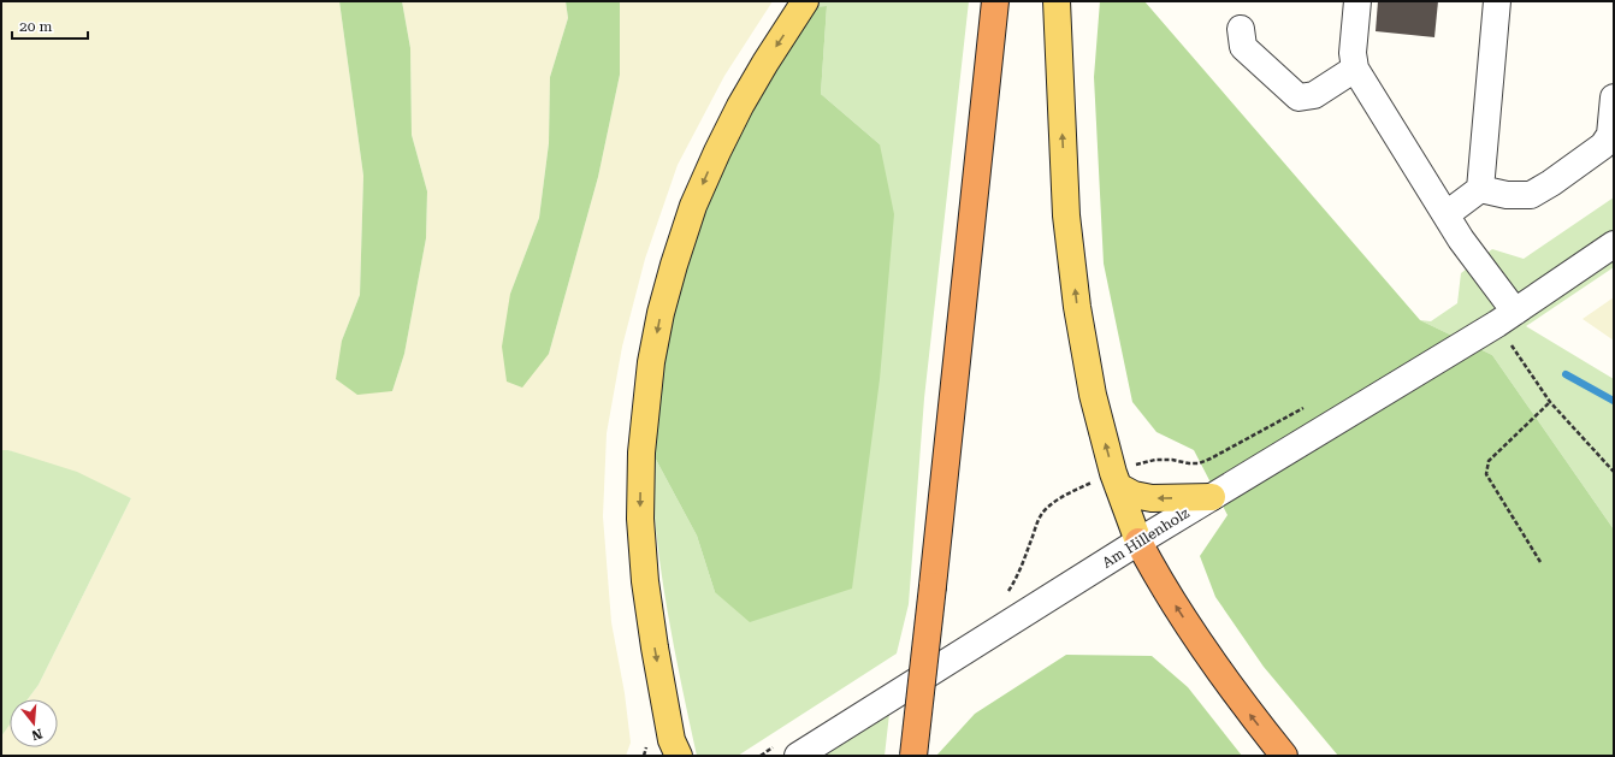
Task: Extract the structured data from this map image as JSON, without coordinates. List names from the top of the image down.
{
  "streets": {
    "street": ["Am Hillenholz"]
  },
  "scale_bar": "20 m",
  "north": "bottom"
}
